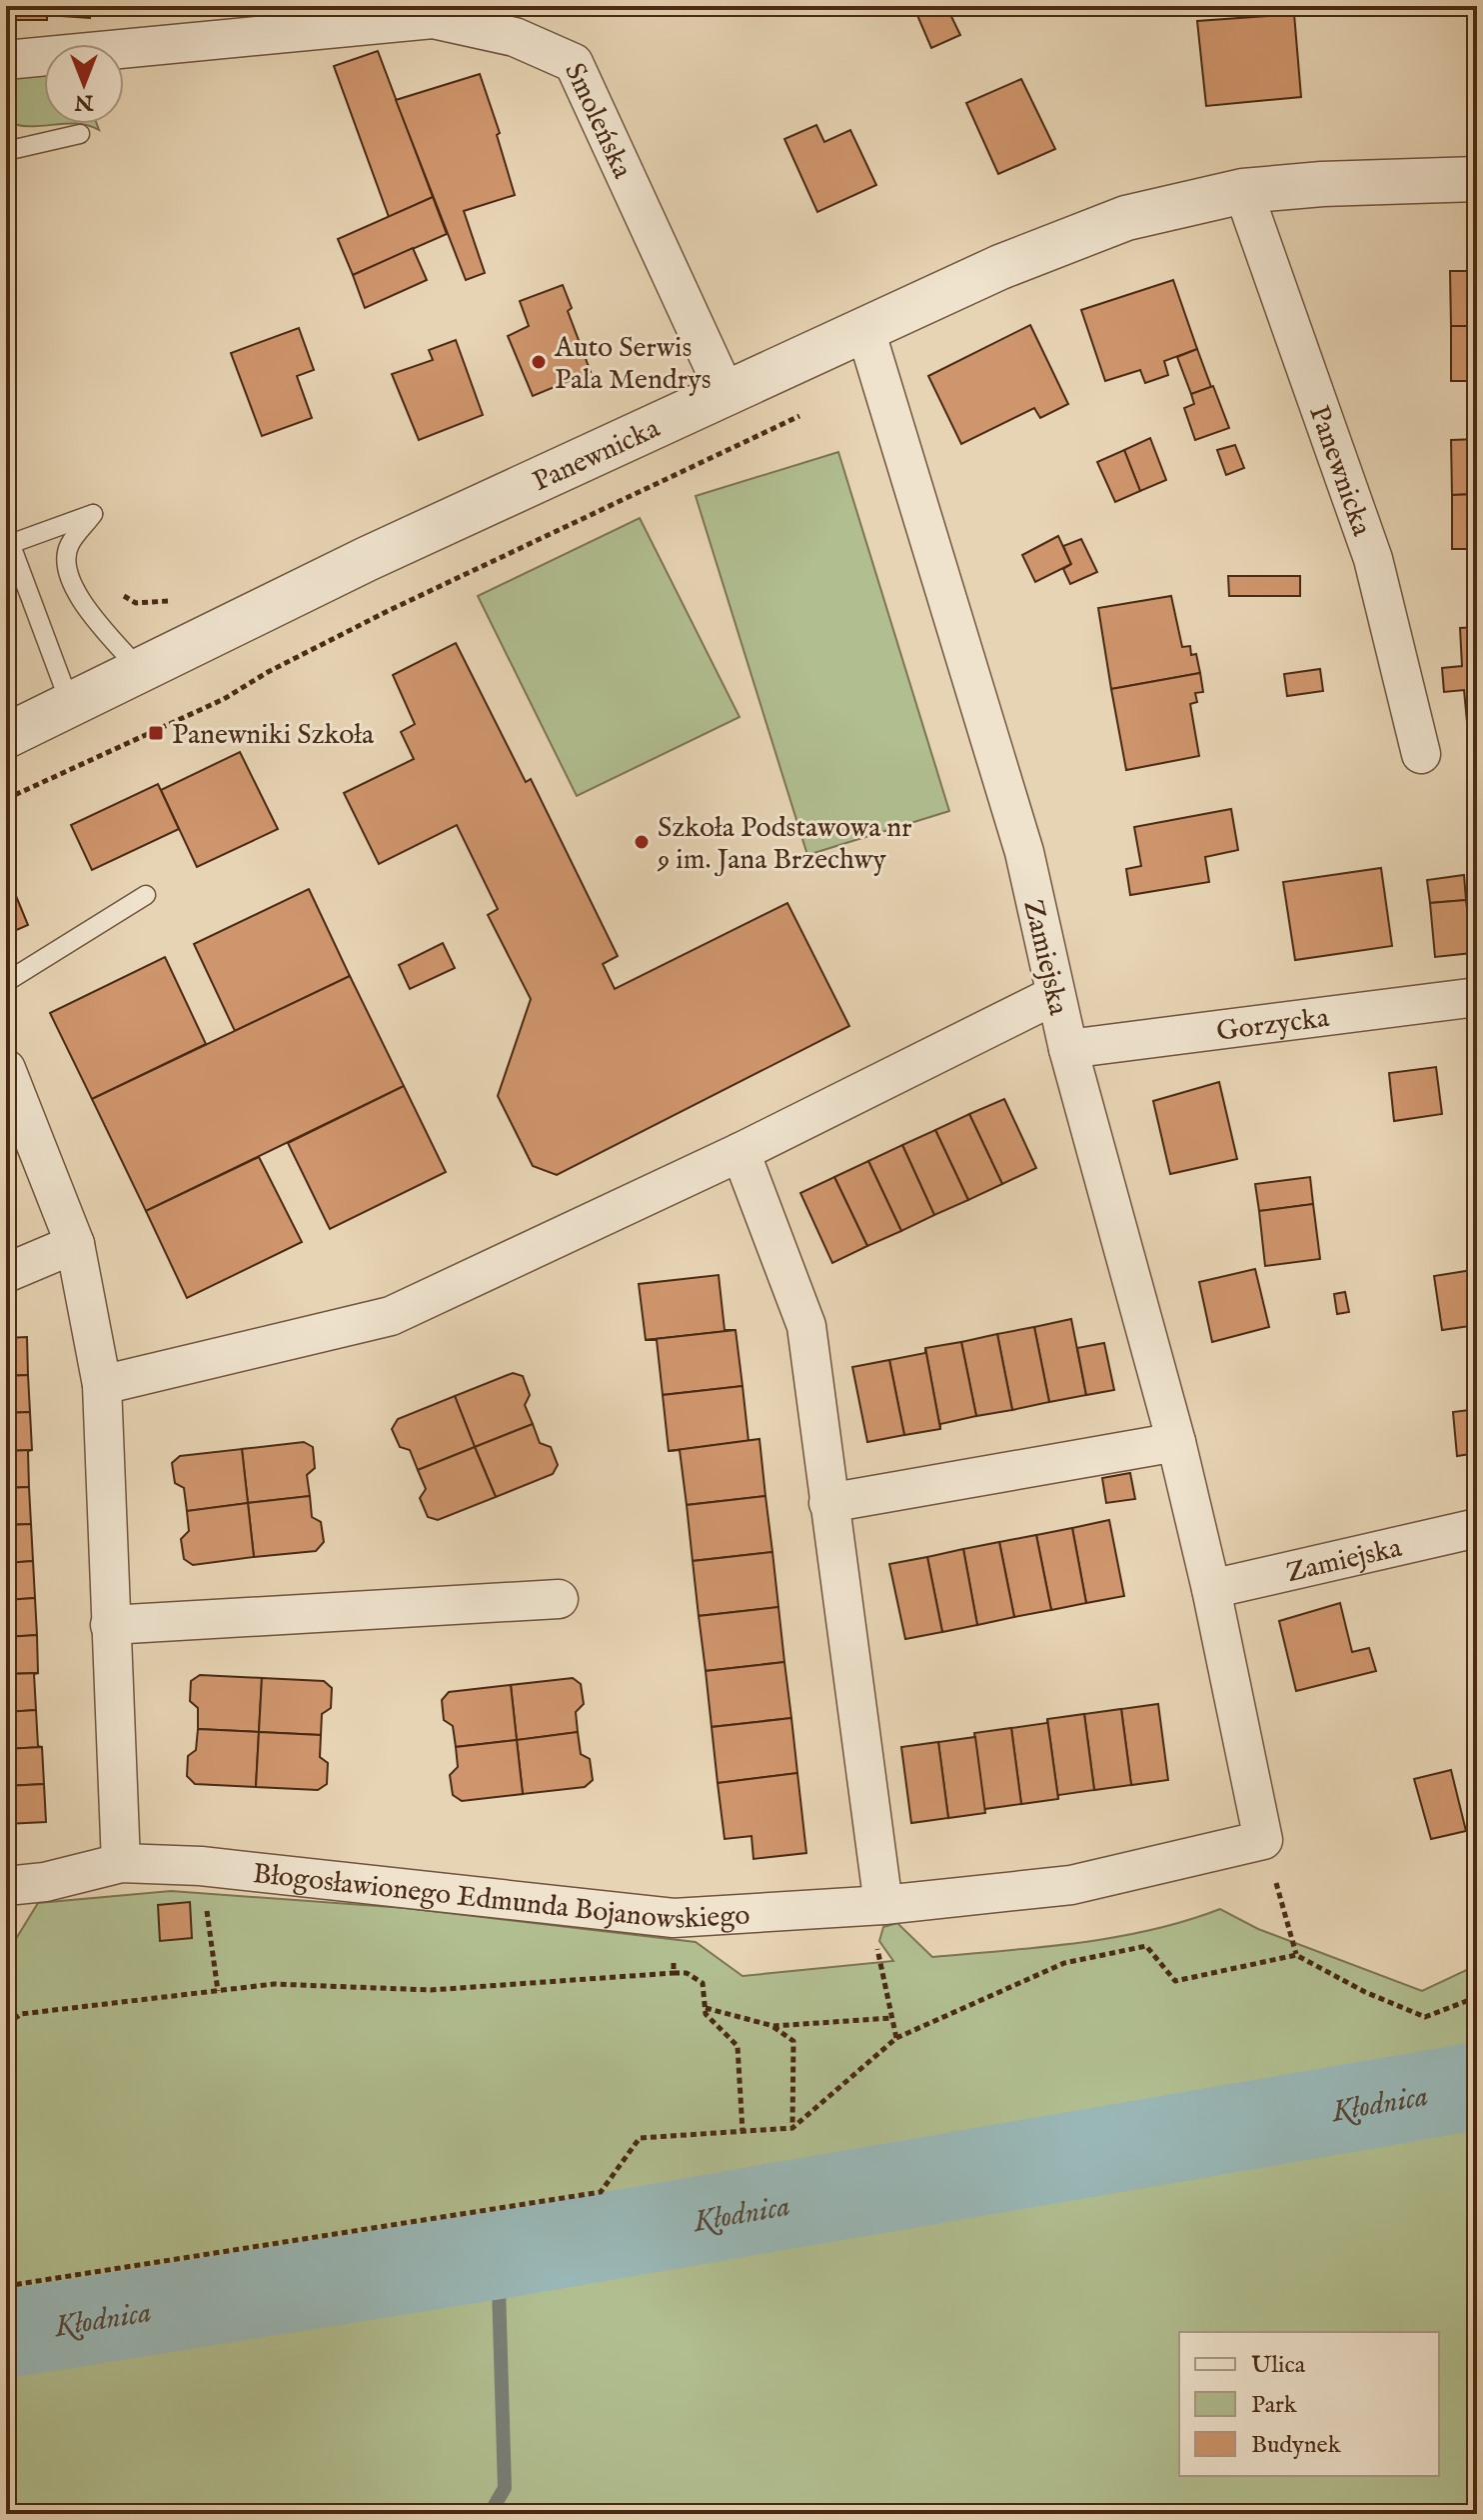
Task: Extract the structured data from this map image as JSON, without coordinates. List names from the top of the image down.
{
  "streets": {
    "street": [
      "Smoleńska",
      "Panewnicka",
      "Zamiejska",
      "Gorzycka",
      "Błogosławionego Edmunda Bojanowskiego"
    ]
  },
  "crossings": [
    ["Smoleńska", "Panewnicka"],
    ["Panewnicka", "Zamiejska"],
    ["Zamiejska", "Gorzycka"],
    ["Zamiejska", "Błogosławionego Edmunda Bojanowskiego"]
  ],
  "water": ["Kłodnica"],
  "places": {
    "other": ["Auto Serwis Pala Mendrys", "Szkoła Podstawowa nr 9 im. Jana Brzechwy"],
    "transit": ["Panewniki Szkoła"]
  },
  "legend": ["Ulica", "Park", "Budynek"],
  "north": "bottom"
}
